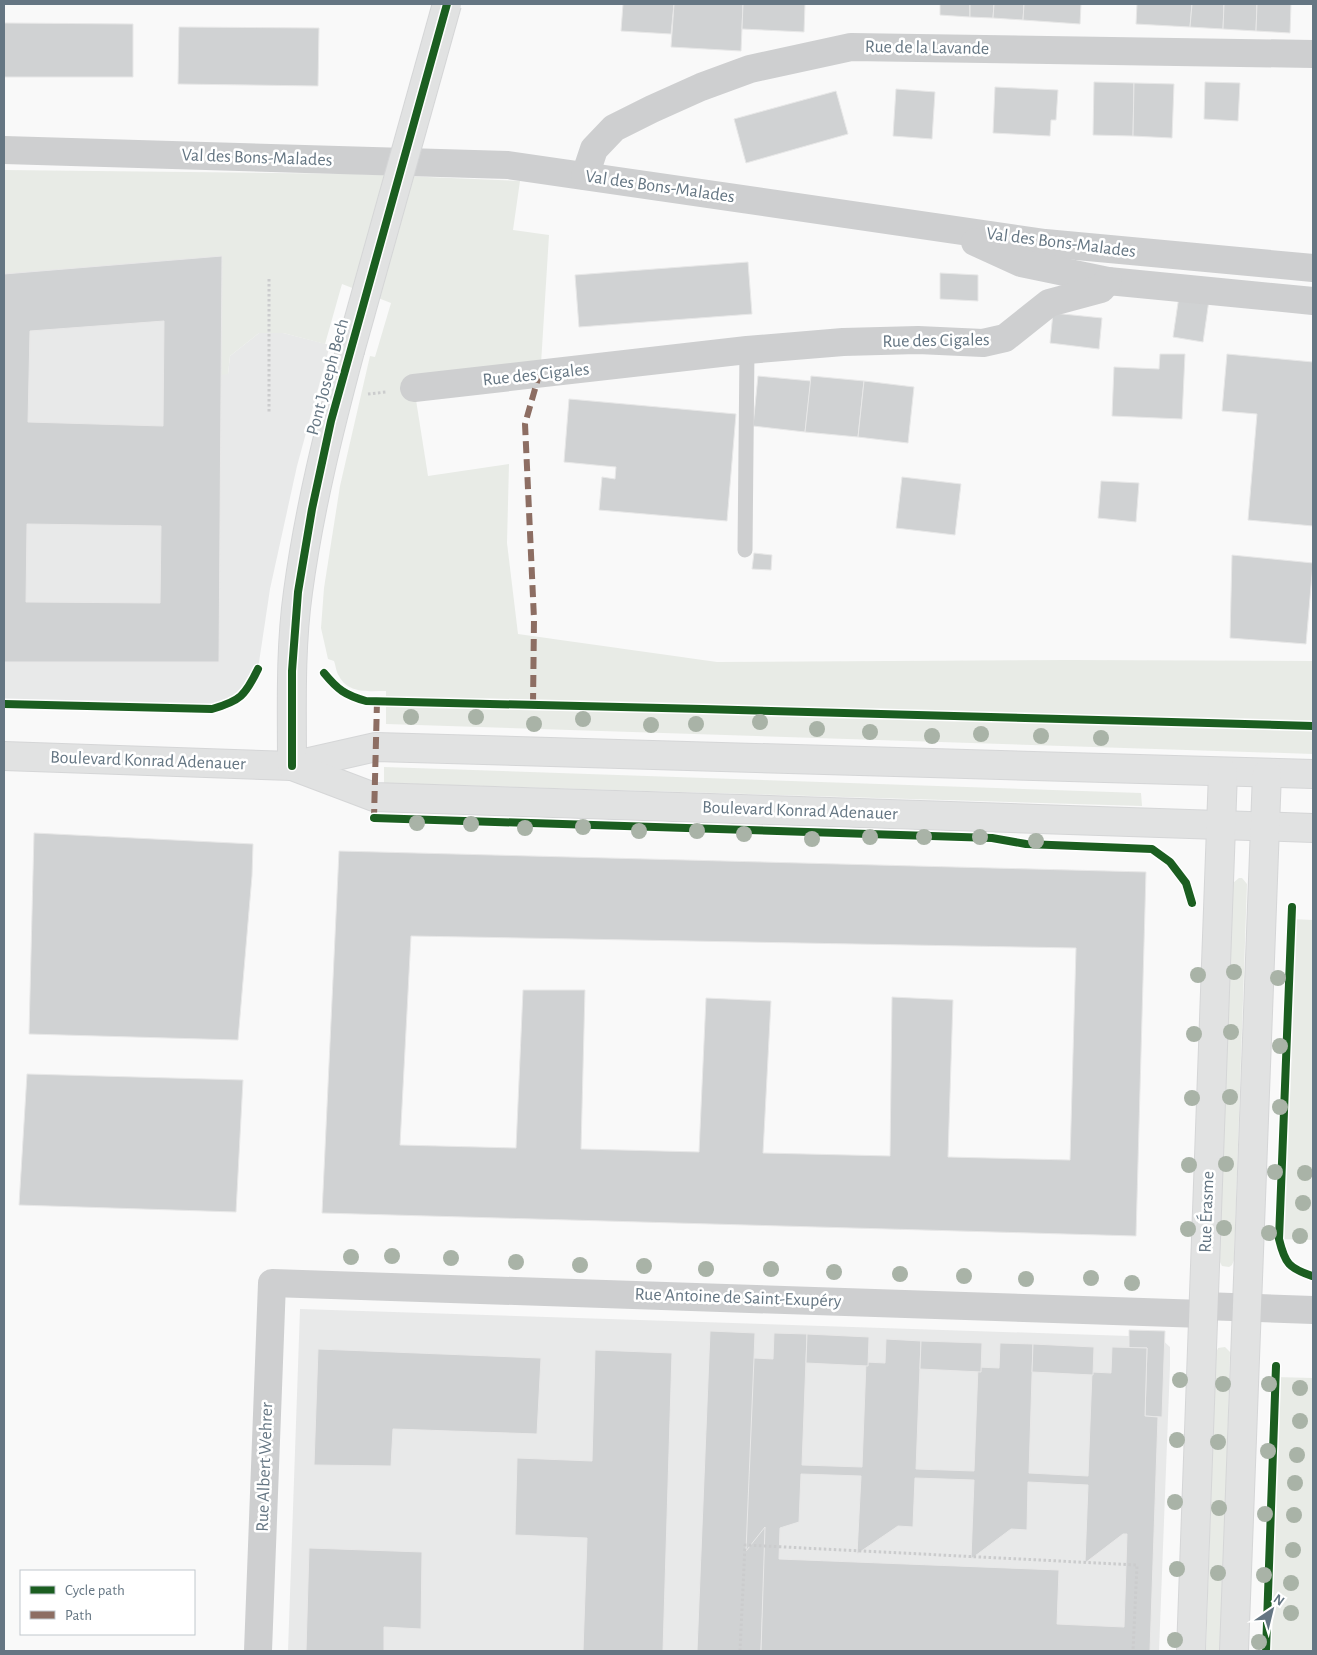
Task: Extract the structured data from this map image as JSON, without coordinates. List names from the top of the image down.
{
  "streets": {
    "street": [
      "Rue de la Lavande",
      "Val des Bons-Malades",
      "Rue des Cigales",
      "Pont Joseph Bech",
      "Boulevard Konrad Adenauer",
      "Rue Érasme",
      "Rue Antoine de Saint-Exupéry",
      "Rue Albert Wehrer"
    ]
  },
  "crossings": [
    ["Rue de la Lavande", "Val des Bons-Malades"],
    ["Pont Joseph Bech", "Boulevard Konrad Adenauer"],
    ["Boulevard Konrad Adenauer", "Rue Érasme"],
    ["Rue Érasme", "Rue Antoine de Saint-Exupéry"],
    ["Rue Antoine de Saint-Exupéry", "Rue Albert Wehrer"]
  ],
  "legend": ["Cycle path", "Path"],
  "north": "top right"
}
